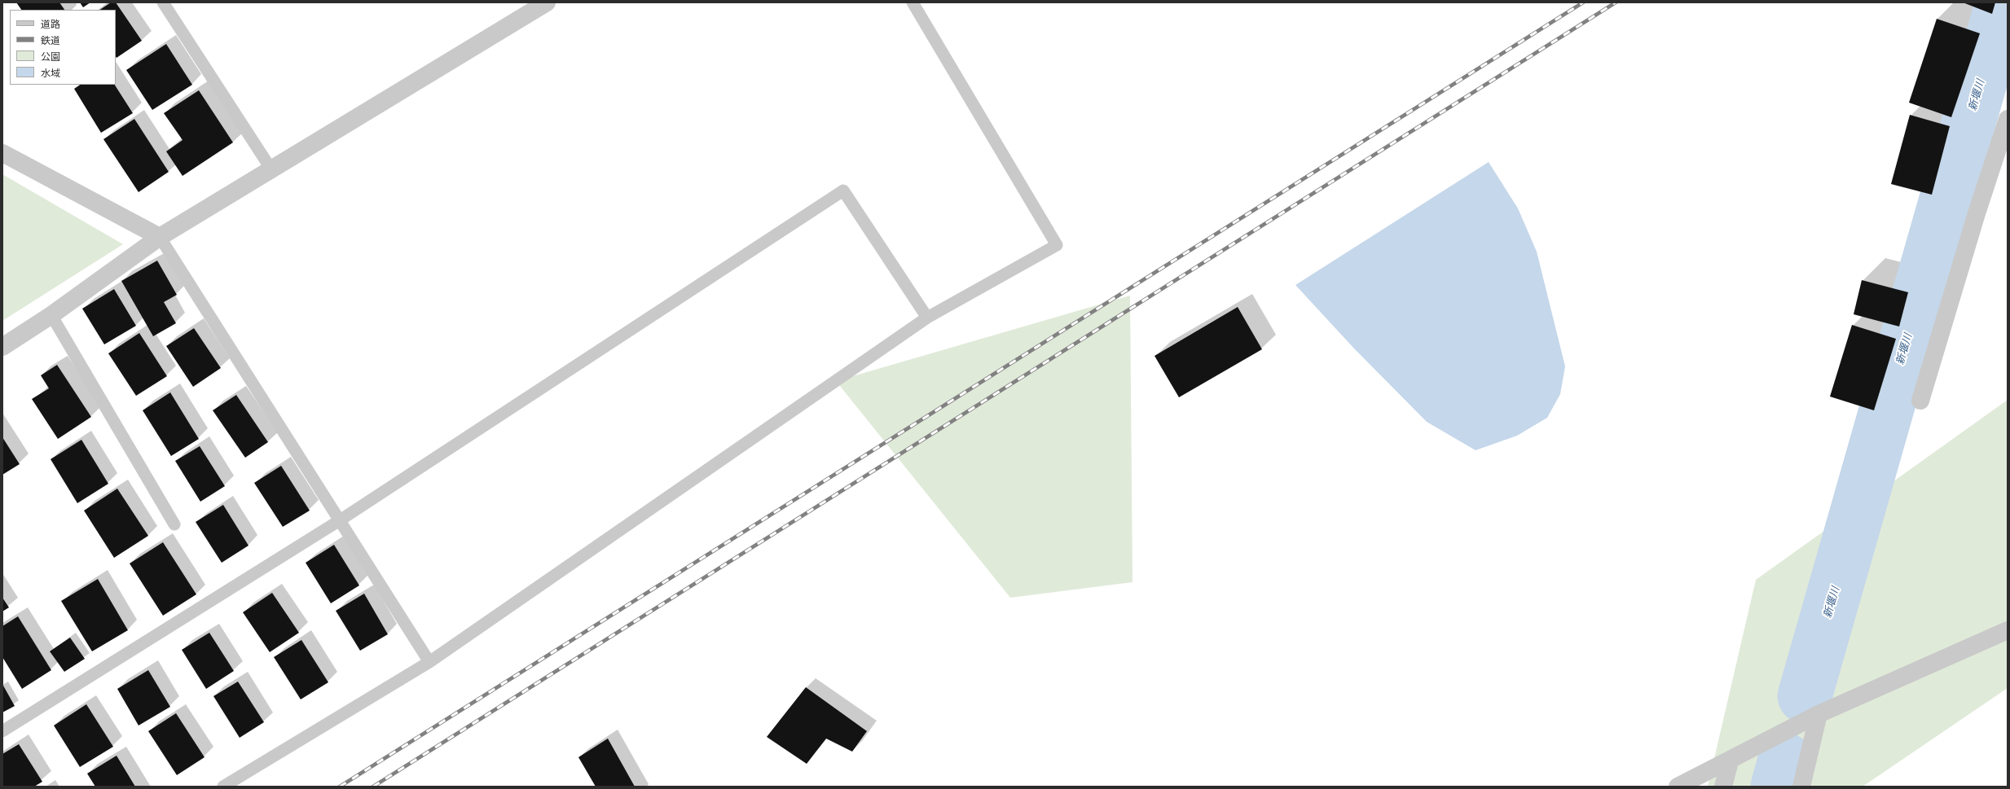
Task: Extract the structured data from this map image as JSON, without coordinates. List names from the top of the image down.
{
  "water": ["新堰川"],
  "legend": [
    "道路",
    "鉄道",
    "公園",
    "水域"
  ]
}
